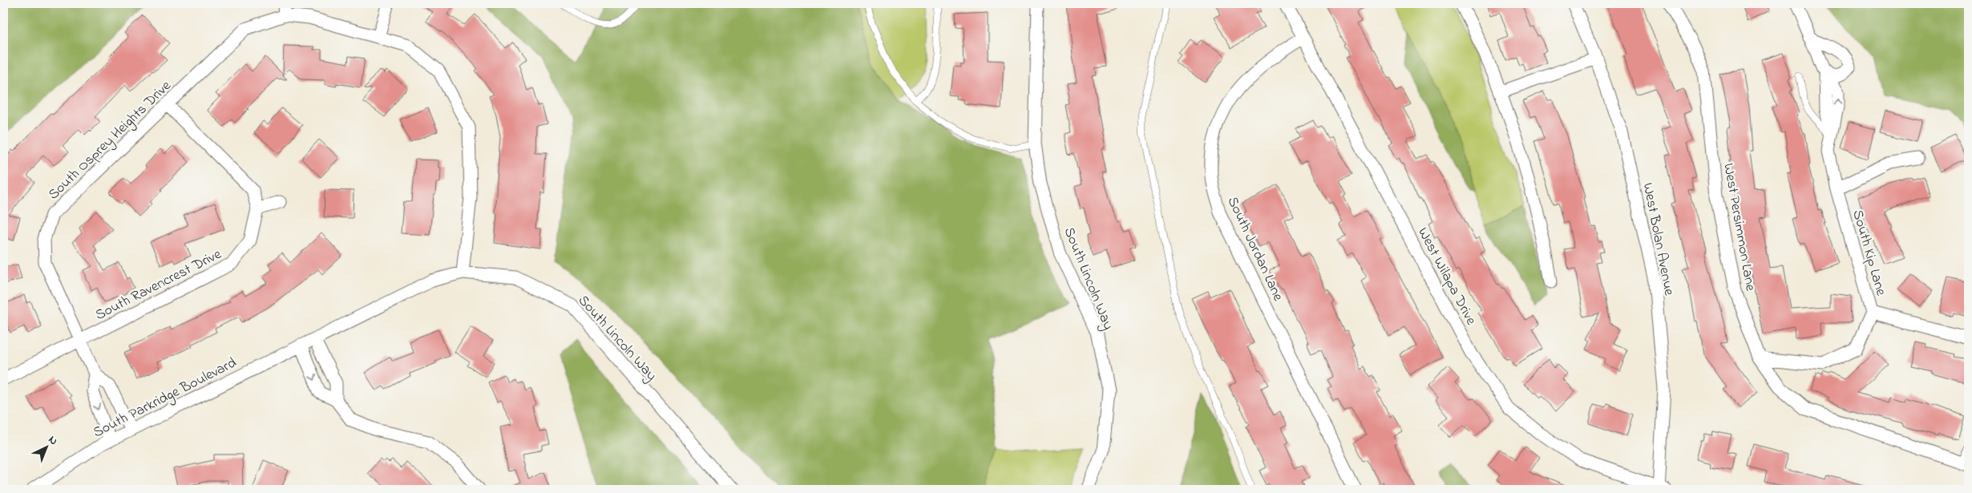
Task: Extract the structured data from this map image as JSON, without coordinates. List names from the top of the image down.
{
  "streets": {
    "street": [
      "South Osprey Heights Drive",
      "West Persimmon Lane",
      "West Bolan Avenue",
      "South Jordan Lane",
      "South Kip Lane",
      "West Wilapa Drive",
      "South Lincoln Way",
      "South Ravencrest Drive",
      "South Parkridge Boulevard"
    ]
  },
  "crossings": [
    ["South Osprey Heights Drive", "South Ravencrest Drive"],
    ["South Osprey Heights Drive", "South Parkridge Boulevard"],
    ["West Persimmon Lane", "South Kip Lane"],
    ["West Bolan Avenue", "West Wilapa Drive"],
    ["South Jordan Lane", "West Wilapa Drive"],
    ["South Lincoln Way", "South Parkridge Boulevard"]
  ],
  "north": "top right"
}
